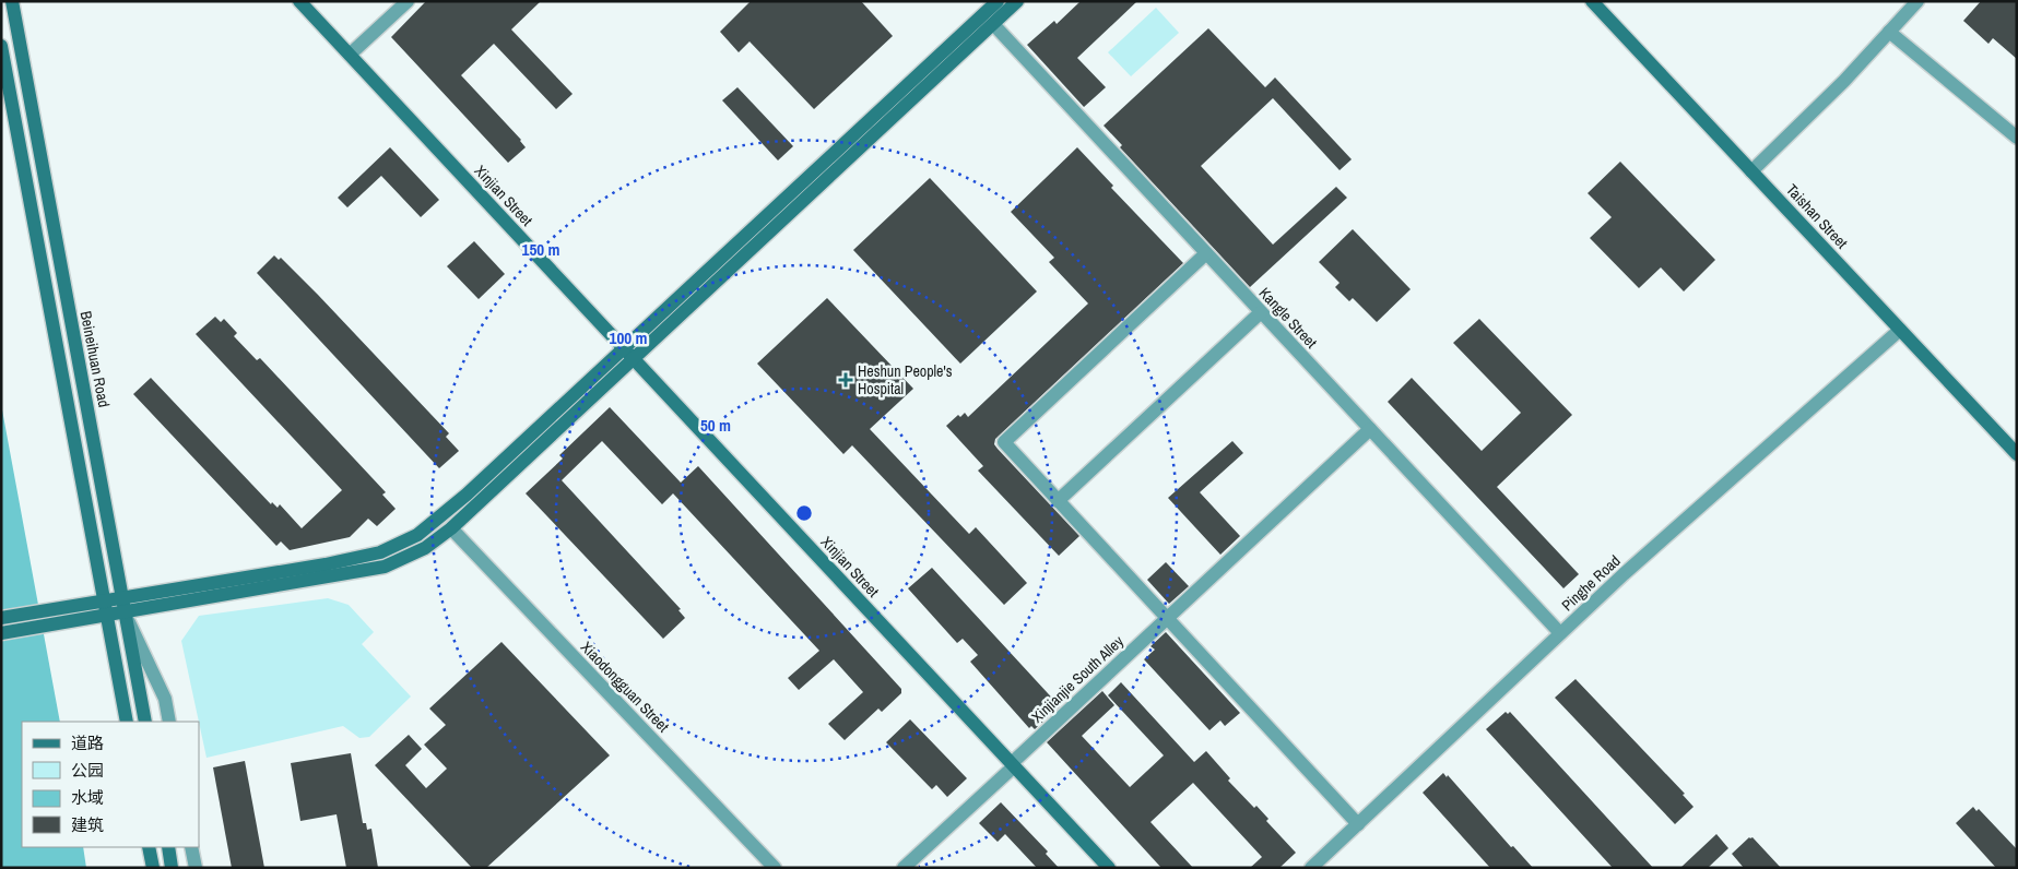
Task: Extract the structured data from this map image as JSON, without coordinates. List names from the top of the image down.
{
  "streets": {
    "main road": ["Xinjian Street", "Taishan Street", "Beineihuan Road"],
    "street": [
      "Kangle Street",
      "Pinghe Road",
      "Xinjianjie South Alley",
      "Xiaodongguan Street"
    ]
  },
  "crossings": [
    ["Xinjian Street", "Xinjianjie South Alley"],
    ["Taishan Street", "Pinghe Road"],
    ["Kangle Street", "Pinghe Road"],
    ["Kangle Street", "Xinjianjie South Alley"]
  ],
  "places": {
    "health": ["Heshun People's Hospital"]
  },
  "legend": [
    "道路",
    "公园",
    "水域",
    "建筑"
  ],
  "rings": ["150 m", "100 m", "50 m"]
}
